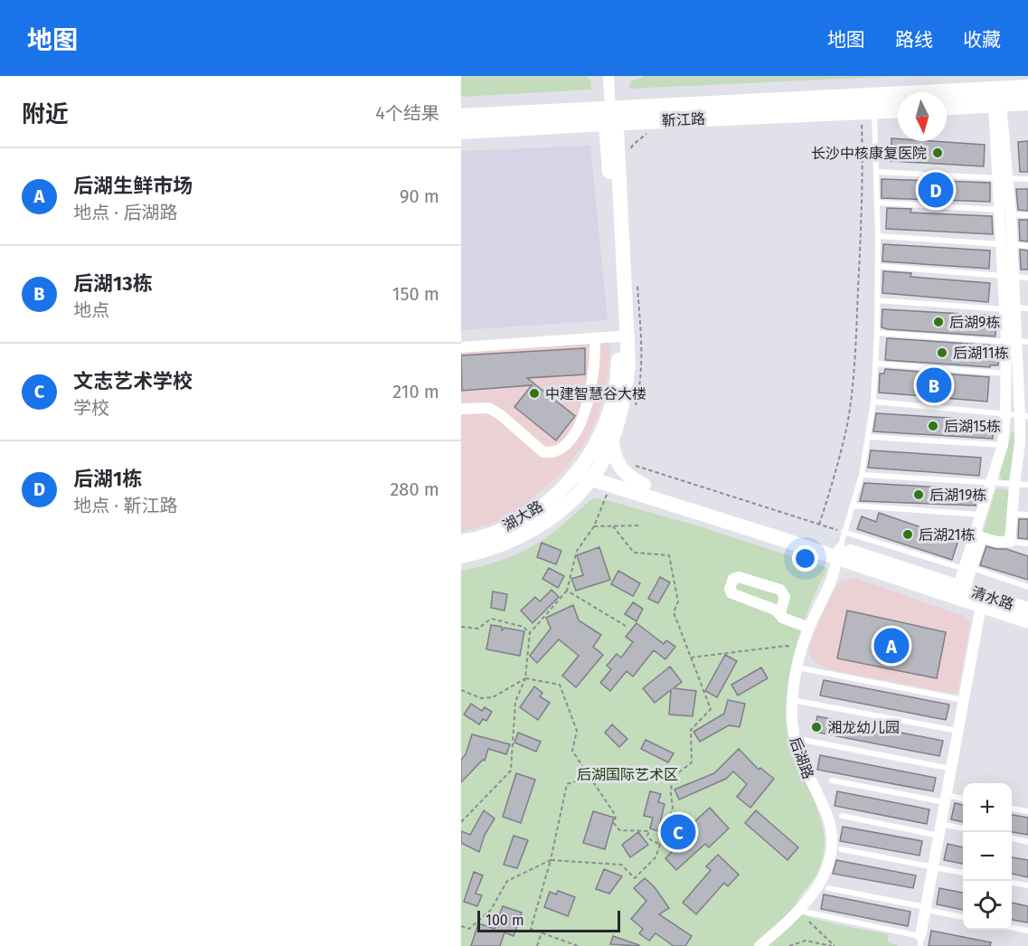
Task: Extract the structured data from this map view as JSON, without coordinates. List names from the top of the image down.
{
  "streets": {
    "main road": ["靳江路", "湖大路", "清水路"],
    "street": ["后湖路"]
  },
  "crossings": [
    ["清水路", "后湖路"]
  ],
  "parks": ["后湖国际艺术区"],
  "places": [
    "长沙中核康复医院",
    "后湖9栋",
    "后湖11栋",
    "中建智慧谷大楼",
    "后湖15栋",
    "后湖19栋",
    "后湖21栋",
    "湘龙幼儿园"
  ],
  "scale_bar": "100 m",
  "north": "bottom",
  "page": {
    "header": "地图",
    "nav": ["地图", "路线", "收藏"],
    "heading": ["附近", "4个结果"],
    "list": [
      {
        "mark": "A",
        "name": "后湖生鲜市场",
        "note": "地点 · 后湖路",
        "value": "90 m"
      },
      {
        "mark": "B",
        "name": "后湖13栋",
        "note": "地点",
        "value": "150 m"
      },
      {
        "mark": "C",
        "name": "文志艺术学校",
        "note": "学校",
        "value": "210 m"
      },
      {
        "mark": "D",
        "name": "后湖1栋",
        "note": "地点 · 靳江路",
        "value": "280 m"
      }
    ],
    "pins": [
      "D",
      "B",
      "A",
      "C"
    ],
    "map_buttons": ["+", "−"],
    "scale": "100 m"
  }
}
